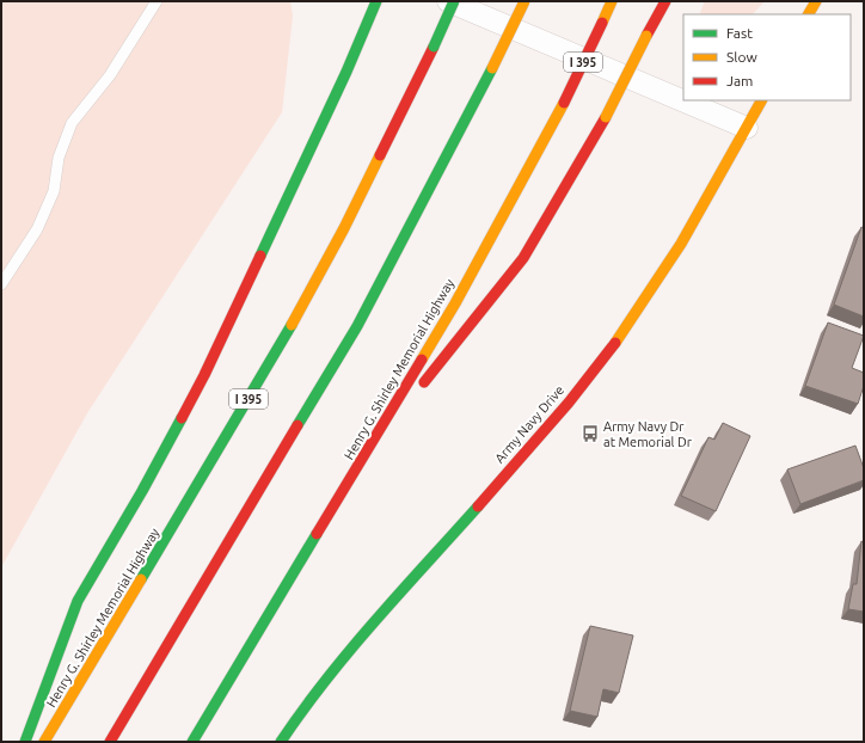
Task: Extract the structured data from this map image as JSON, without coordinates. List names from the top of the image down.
{
  "streets": {
    "main road": ["I 395", "Henry G. Shirley Memorial Highway", "Army Navy Drive"]
  },
  "places": {
    "bus stop": ["Army Navy Dr at Memorial Dr"]
  },
  "legend": ["Fast", "Slow", "Jam"]
}
